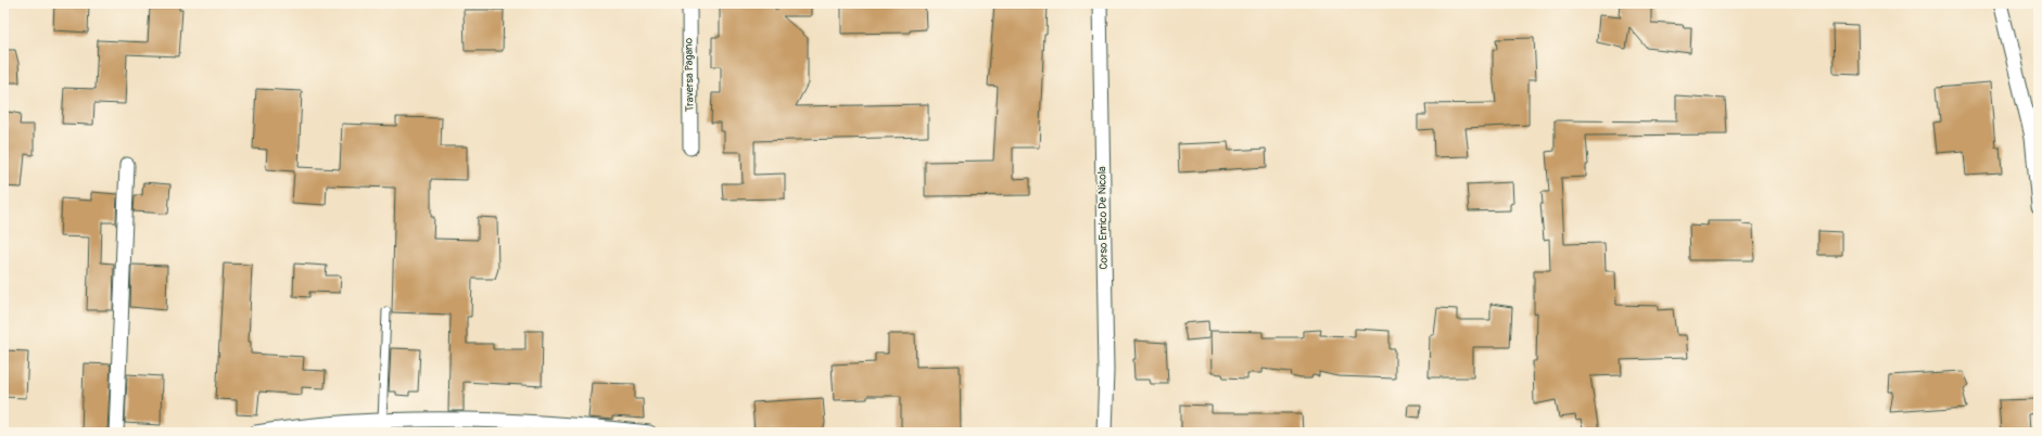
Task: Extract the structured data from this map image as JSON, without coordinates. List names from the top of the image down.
{
  "streets": {
    "street": ["Traversa Pagano", "Corso Enrico De Nicola"]
  }
}
